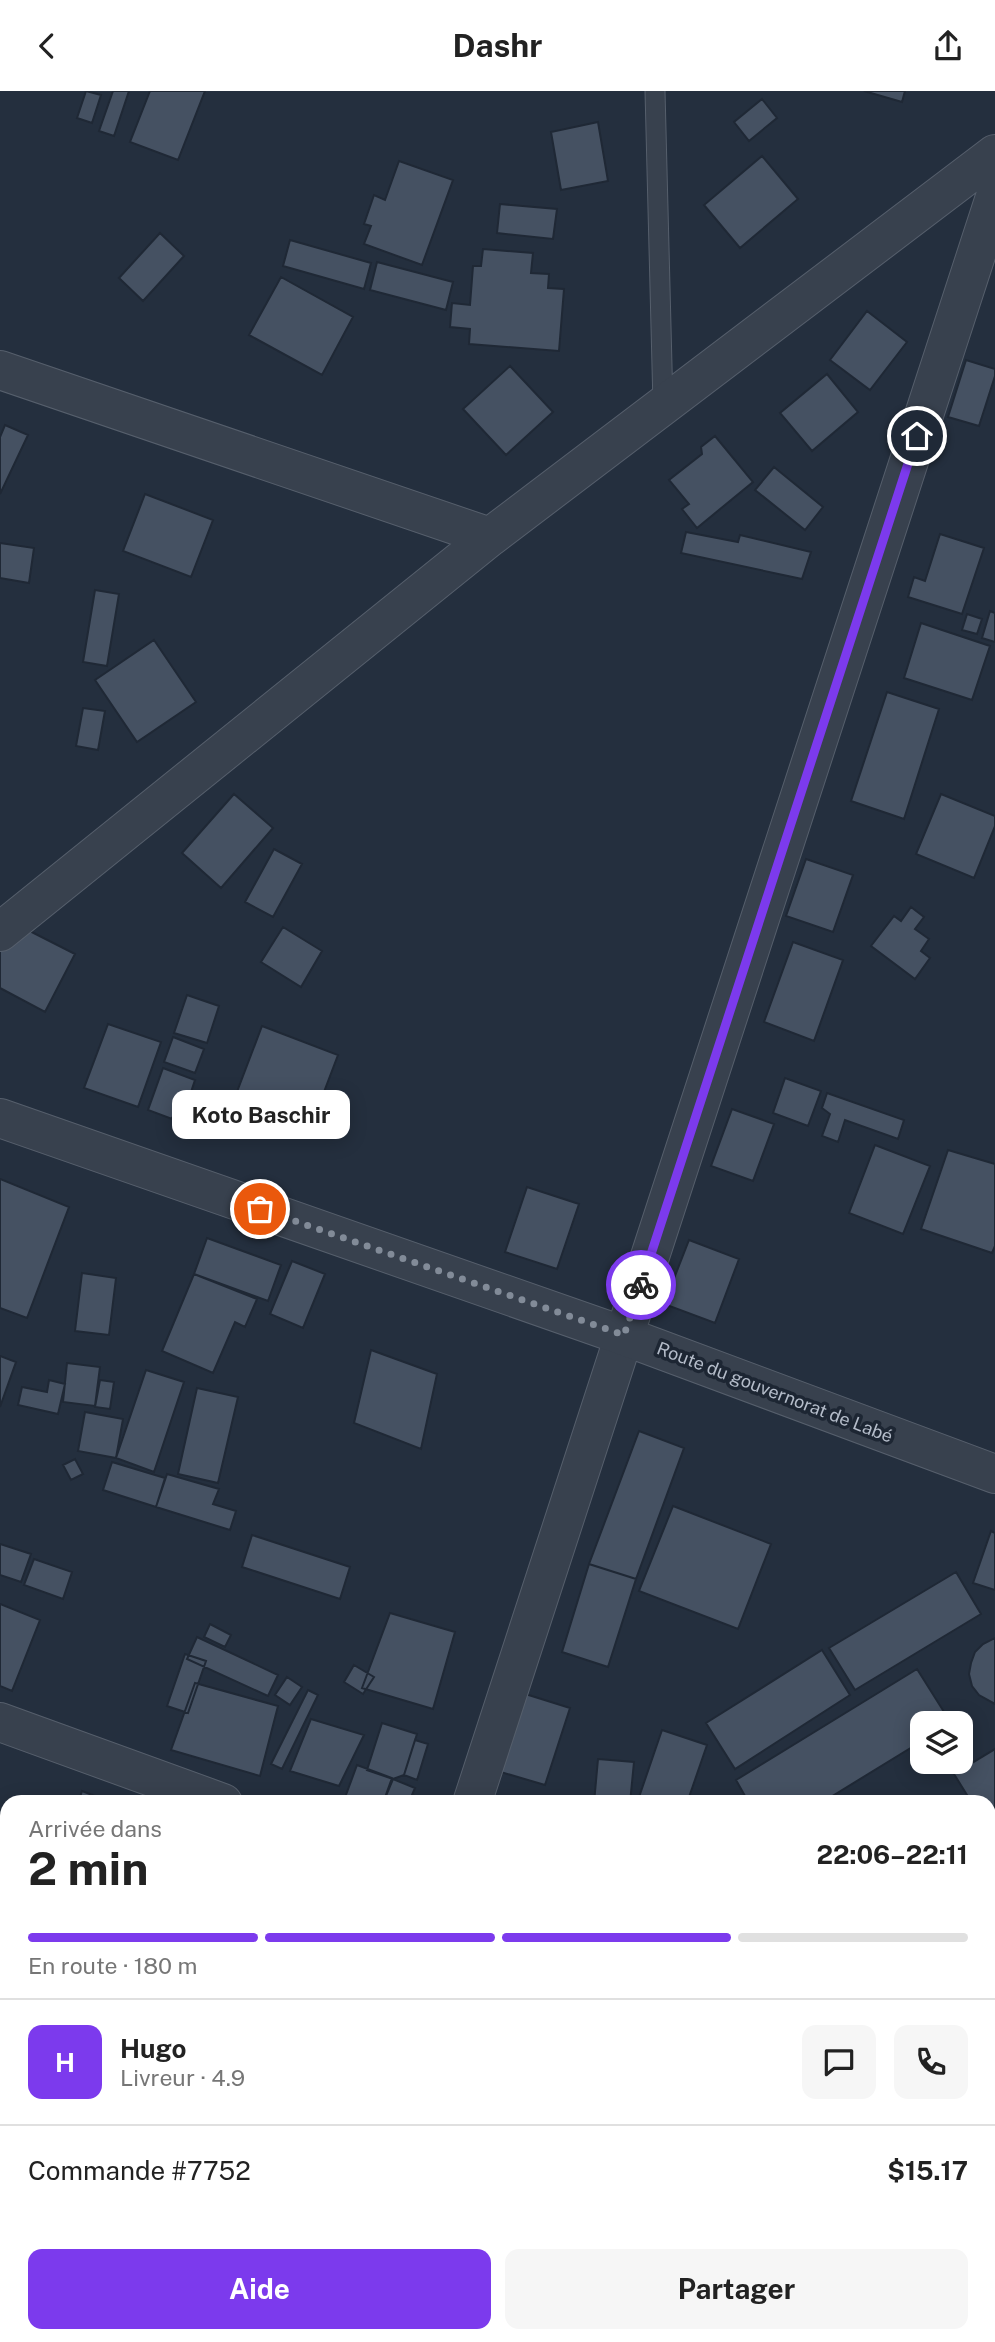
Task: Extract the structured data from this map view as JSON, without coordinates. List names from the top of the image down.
{
  "streets": {
    "street": ["Route du gouvernorat de Labé"]
  },
  "places": ["Koto Baschir"],
  "page": {
    "header": "Dashr",
    "bubble": "Koto Baschir",
    "heading": ["2 min", "Arrivée dans", "22:06–22:11"],
    "panel": [
      "Hugo",
      "Livreur · 4.9",
      "Commande #7752",
      "$15.17"
    ],
    "bar": "En route · 180 m",
    "round": "H",
    "buttons": ["Aide", "Partager"]
  }
}
